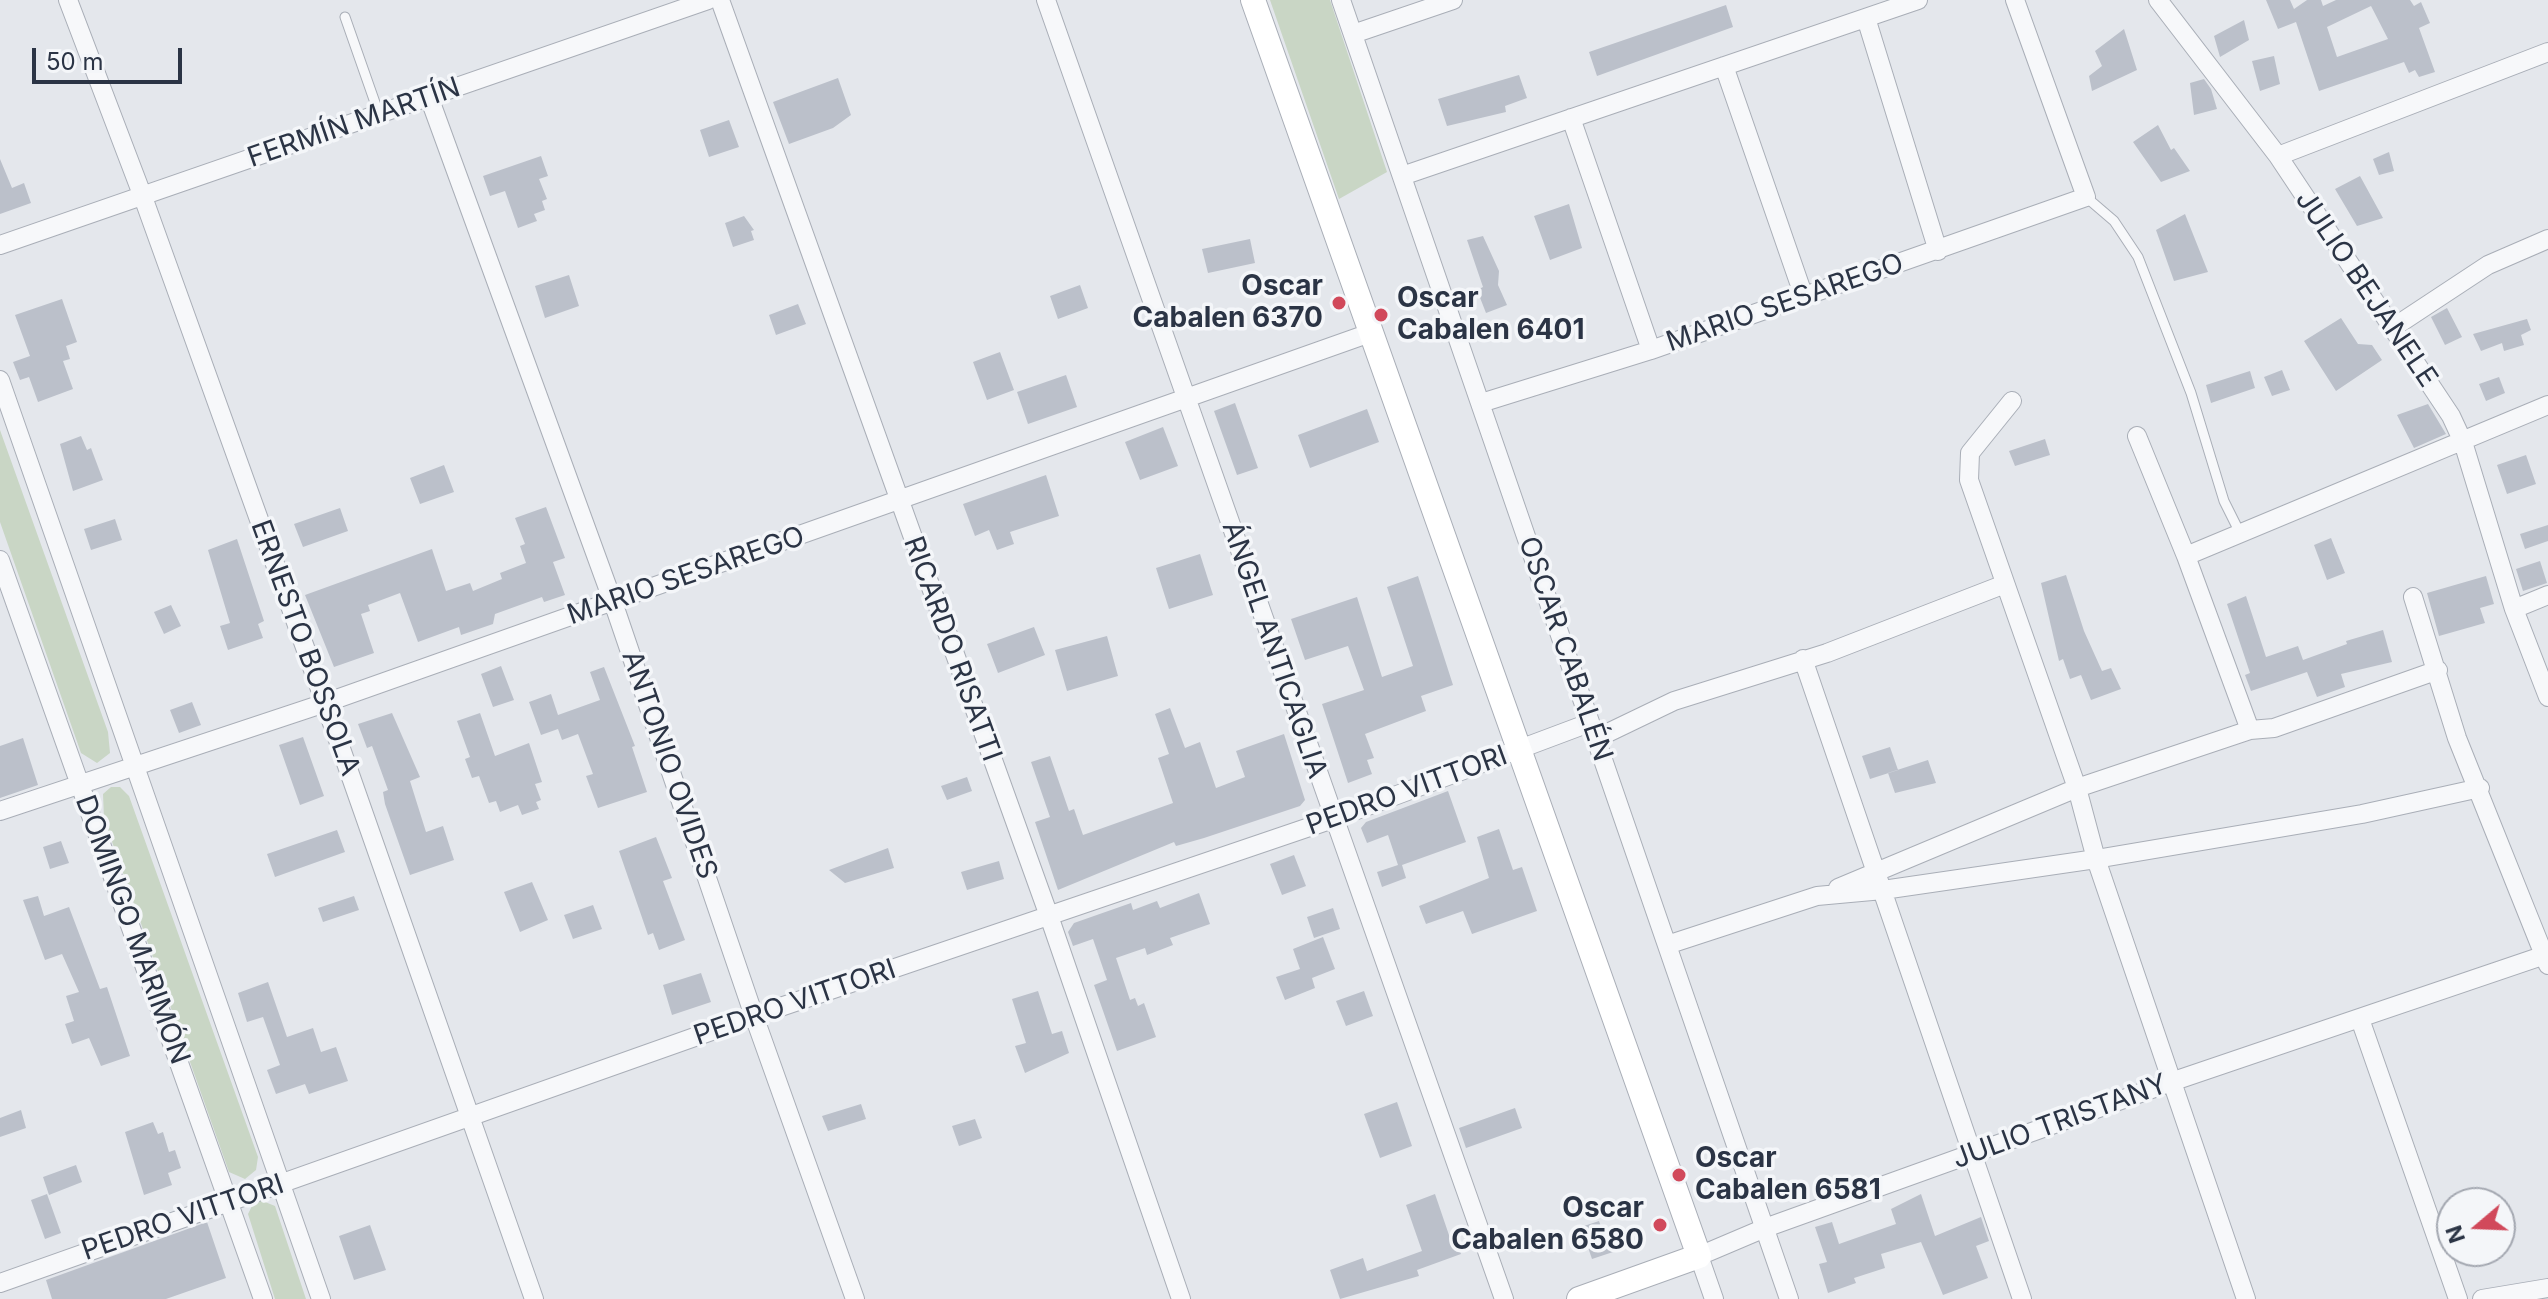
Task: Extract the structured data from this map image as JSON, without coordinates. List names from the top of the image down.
{
  "streets": {
    "main road": ["JULIO TRISTANY"],
    "street": [
      "FERMÍN MARTÍN",
      "JULIO BEJANELE",
      "MARIO SESAREGO",
      "ERNESTO BOSSOLA",
      "RICARDO RISATTI",
      "OSCAR CABALÉN",
      "ÁNGEL ANTICAGLIA",
      "ANTONIO OVIDES",
      "PEDRO VITTORI",
      "DOMINGO MARIMÓN"
    ]
  },
  "crossings": [
    ["FERMÍN MARTÍN", "ERNESTO BOSSOLA"],
    ["FERMÍN MARTÍN", "ANTONIO OVIDES"],
    ["MARIO SESAREGO", "ERNESTO BOSSOLA"],
    ["MARIO SESAREGO", "RICARDO RISATTI"],
    ["MARIO SESAREGO", "OSCAR CABALÉN"],
    ["MARIO SESAREGO", "ÁNGEL ANTICAGLIA"],
    ["MARIO SESAREGO", "ANTONIO OVIDES"],
    ["MARIO SESAREGO", "DOMINGO MARIMÓN"],
    ["ERNESTO BOSSOLA", "PEDRO VITTORI"],
    ["RICARDO RISATTI", "PEDRO VITTORI"],
    ["OSCAR CABALÉN", "PEDRO VITTORI"],
    ["OSCAR CABALÉN", "JULIO TRISTANY"],
    ["ÁNGEL ANTICAGLIA", "PEDRO VITTORI"],
    ["ANTONIO OVIDES", "PEDRO VITTORI"],
    ["PEDRO VITTORI", "DOMINGO MARIMÓN"]
  ],
  "places": [
    "Oscar Cabalen 6370",
    "Oscar Cabalen 6401",
    "Oscar Cabalen 6581",
    "Oscar Cabalen 6580"
  ],
  "scale_bar": "50 m",
  "north": "left"
}
